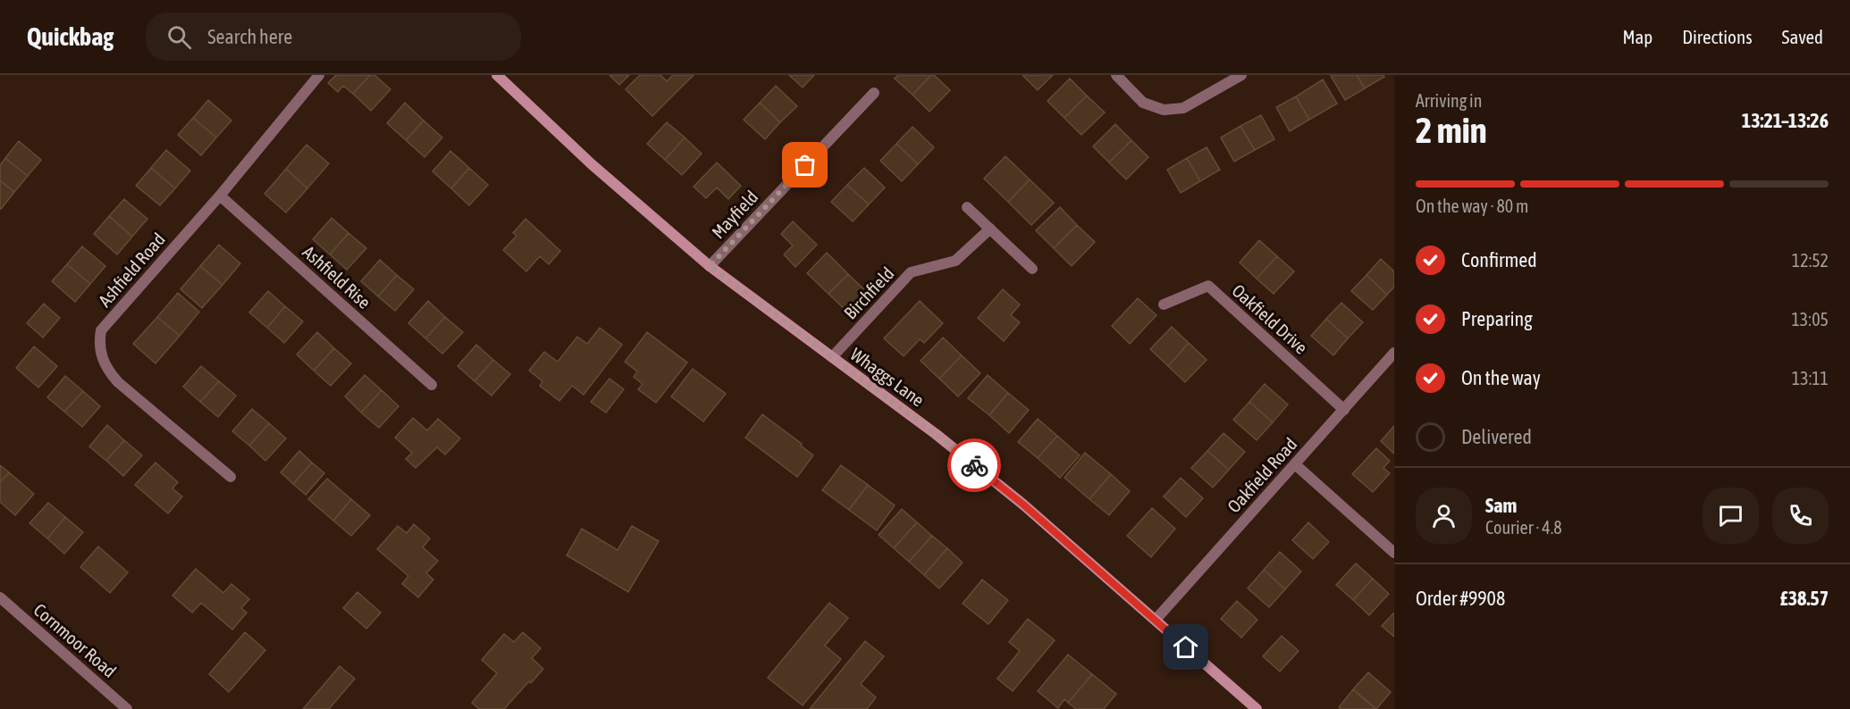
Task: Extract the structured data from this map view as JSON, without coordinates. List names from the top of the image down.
{
  "streets": {
    "main road": ["Whaggs Lane"],
    "street": [
      "Mayfield",
      "Ashfield Road",
      "Ashfield Rise",
      "Birchfield",
      "Oakfield Drive",
      "Oakfield Road",
      "Cornmoor Road"
    ]
  },
  "crossings": [
    ["Mayfield", "Whaggs Lane"],
    ["Ashfield Road", "Ashfield Rise"],
    ["Birchfield", "Whaggs Lane"],
    ["Oakfield Drive", "Oakfield Road"],
    ["Whaggs Lane", "Oakfield Road"]
  ],
  "page": {
    "header": "Quickbag",
    "search": "Search here",
    "nav": ["Map", "Directions", "Saved"],
    "heading": ["2 min", "Arriving in", "13:21–13:26"],
    "panel": [
      "Sam",
      "Courier · 4.8",
      "Order #9908",
      "£38.57"
    ],
    "bar": "On the way · 80 m",
    "list": [
      ["Confirmed", "12:52"],
      ["Preparing", "13:05"],
      ["On the way", "13:11"],
      "Delivered"
    ]
  }
}
